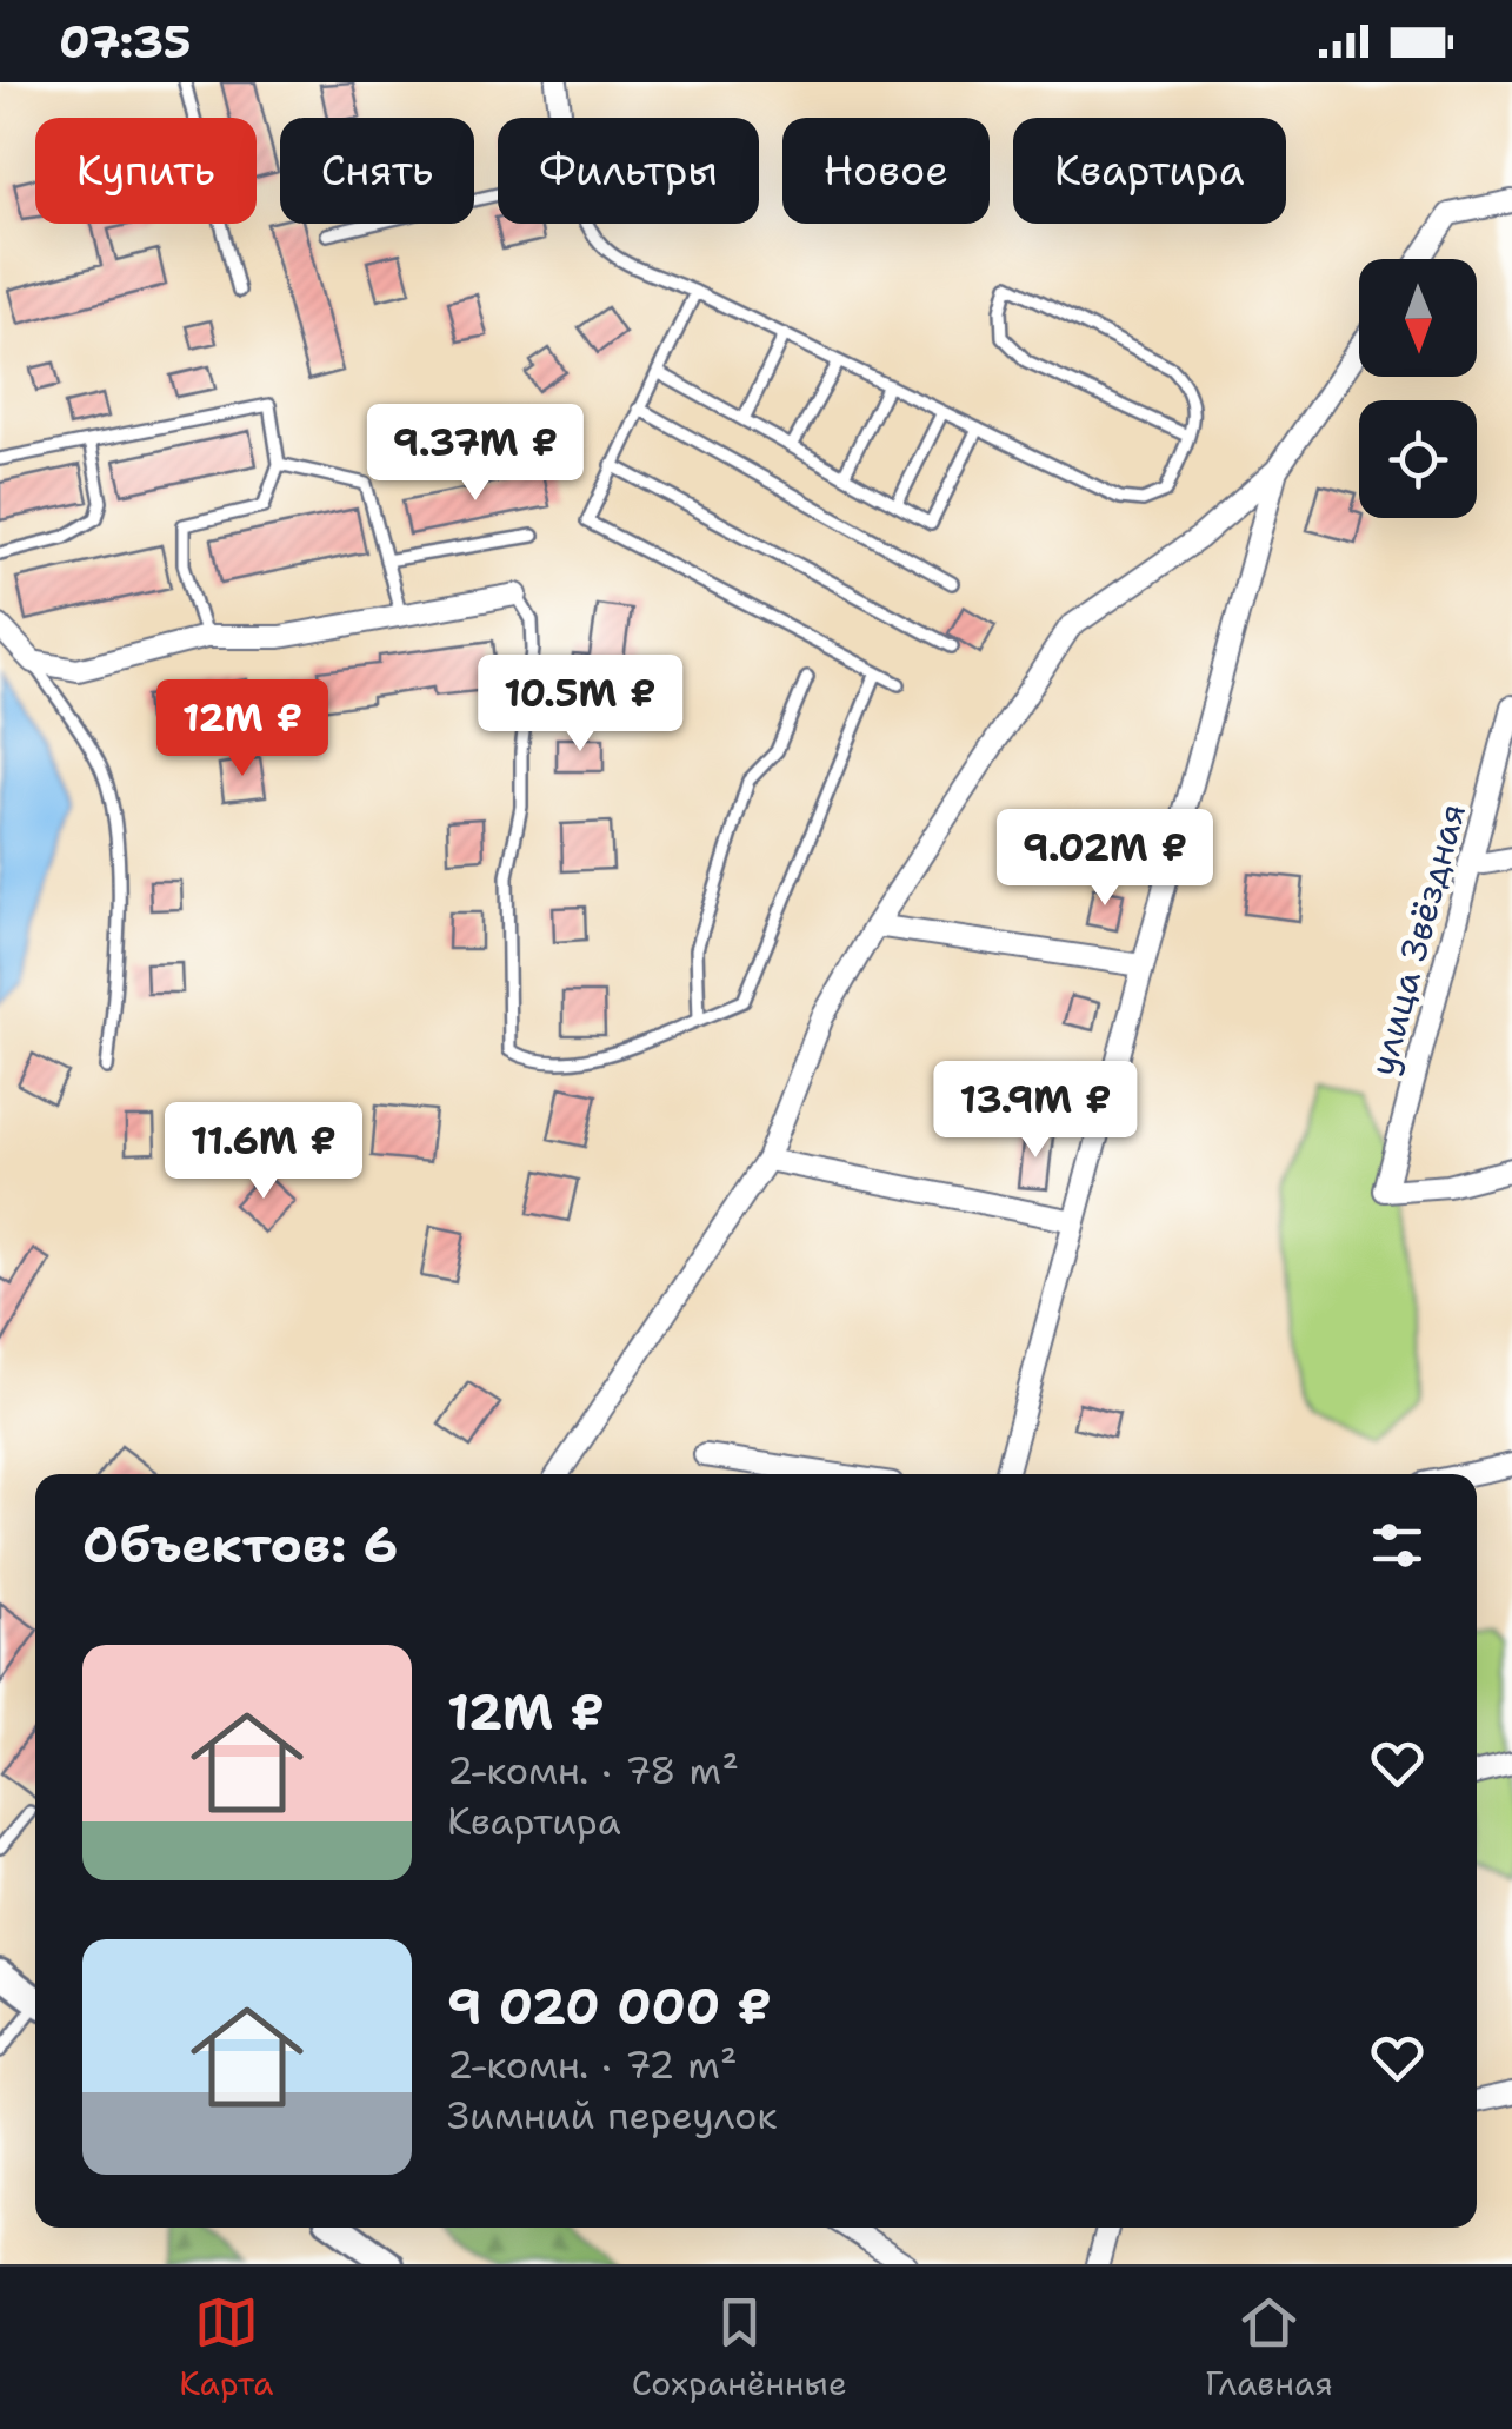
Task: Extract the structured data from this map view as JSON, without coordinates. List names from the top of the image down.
{
  "streets": {
    "street": ["улица Звёздная"]
  },
  "north": "bottom",
  "page": {
    "status": "07:35",
    "chip": [
      "Купить",
      "Снять",
      "Фильтры",
      "Новое",
      "Квартира"
    ],
    "price": [
      "9.37M ₽",
      "10.5M ₽",
      "12M ₽",
      "9.02M ₽",
      "13.9M ₽",
      "11.6M ₽"
    ],
    "heading": "Объектов: 6",
    "list": [
      {
        "name": "12M ₽",
        "note": "2-комн. · 78 m² · Квартира"
      },
      {
        "name": "9 020 000 ₽",
        "note": "2-комн. · 72 m² · Зимний переулок"
      }
    ],
    "tabs": ["Карта", "Сохранённые", "Главная"]
  }
}
